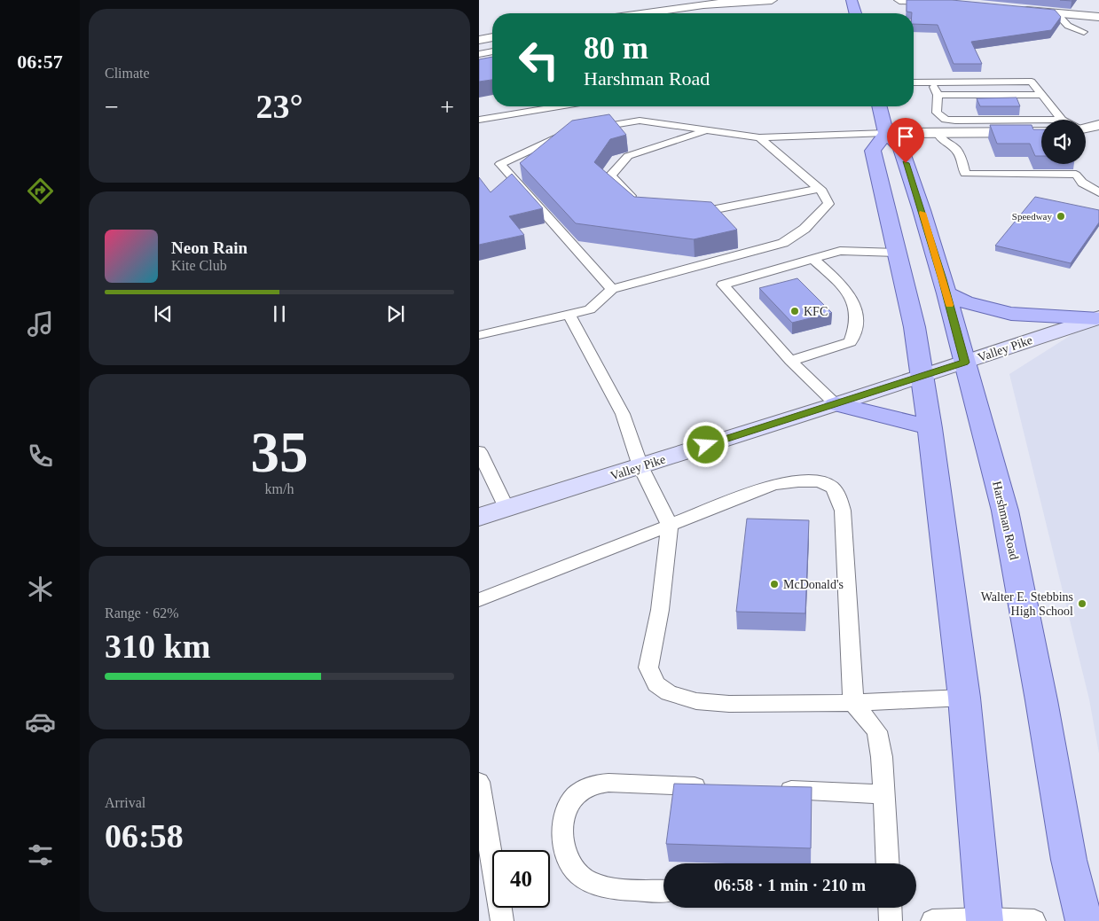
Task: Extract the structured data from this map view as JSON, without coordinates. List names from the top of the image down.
{
  "streets": {
    "main road": ["Harshman Road"],
    "street": ["Valley Pike"]
  },
  "crossings": [
    ["Valley Pike", "Harshman Road"]
  ],
  "places": [
    "Speedway",
    "KFC",
    "McDonald's",
    "Walter E. Stebbins High School"
  ],
  "page": {
    "tabs": "06:57",
    "tile": [
      "Climate",
      ["35", "km/h"],
      ["Range · 62%", "310 km"],
      ["Arrival", "06:58"]
    ],
    "turn": ["80 m", "Harshman Road"],
    "heat": ["−", "23°", "+"],
    "song": ["Neon Rain", "Kite Club"],
    "limit": "40",
    "trip": "06:58 · 1 min · 210 m"
  }
}
